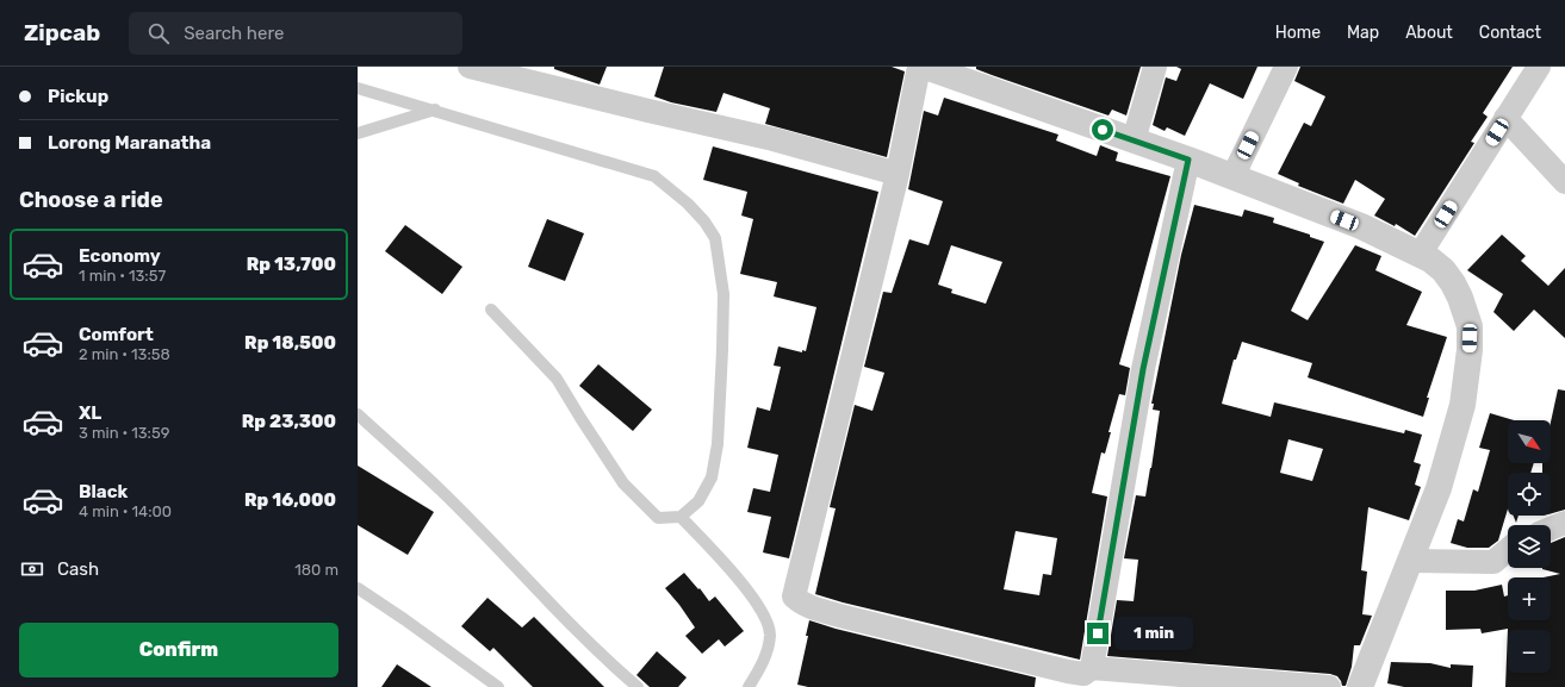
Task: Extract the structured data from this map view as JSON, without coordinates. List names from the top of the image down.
{
  "north": "bottom right",
  "page": {
    "header": "Zipcab",
    "search": "Search here",
    "nav": [
      "Home",
      "Map",
      "About",
      "Contact"
    ],
    "banner": ["Pickup", "Lorong Maranatha"],
    "heading": "Choose a ride",
    "list": [
      {
        "name": "Economy",
        "note": "1 min · 13:57",
        "value": "Rp 13,700"
      },
      {
        "name": "Comfort",
        "note": "2 min · 13:58",
        "value": "Rp 18,500"
      },
      {
        "name": "XL",
        "note": "3 min · 13:59",
        "value": "Rp 23,300"
      },
      {
        "name": "Black",
        "note": "4 min · 14:00",
        "value": "Rp 16,000"
      }
    ],
    "map_buttons": ["+", "−"],
    "pay": ["Cash", "180 m"],
    "buttons": "Confirm",
    "bubble": "1 min"
  }
}
